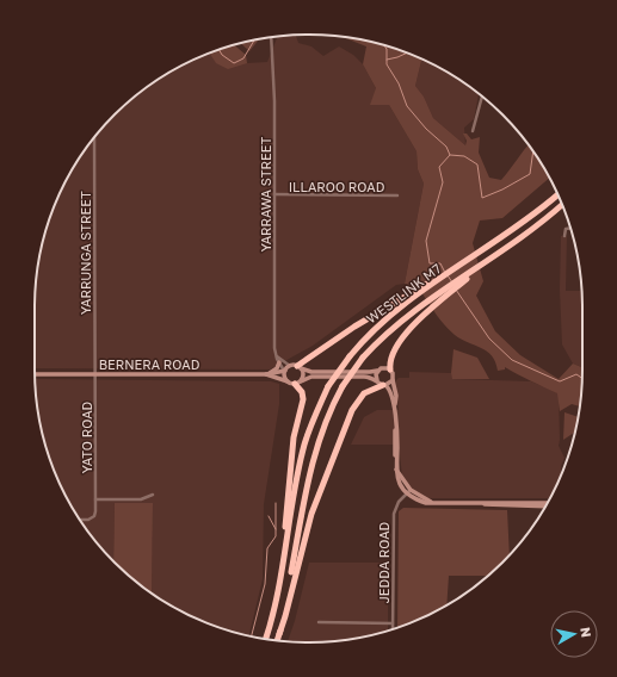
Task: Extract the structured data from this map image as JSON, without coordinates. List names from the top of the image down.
{
  "streets": {
    "highway": ["WESTLINK M7"],
    "main road": ["BERNERA ROAD"],
    "street": [
      "ILLAROO ROAD",
      "YARRAWA STREET",
      "YARRUNGA STREET",
      "YATO ROAD",
      "JEDDA ROAD"
    ]
  },
  "crossings": [
    ["ILLAROO ROAD", "YARRAWA STREET"],
    ["YARRAWA STREET", "BERNERA ROAD"],
    ["YARRUNGA STREET", "BERNERA ROAD"],
    ["YARRUNGA STREET", "YATO ROAD"],
    ["BERNERA ROAD", "YATO ROAD"]
  ],
  "north": "right"
}
